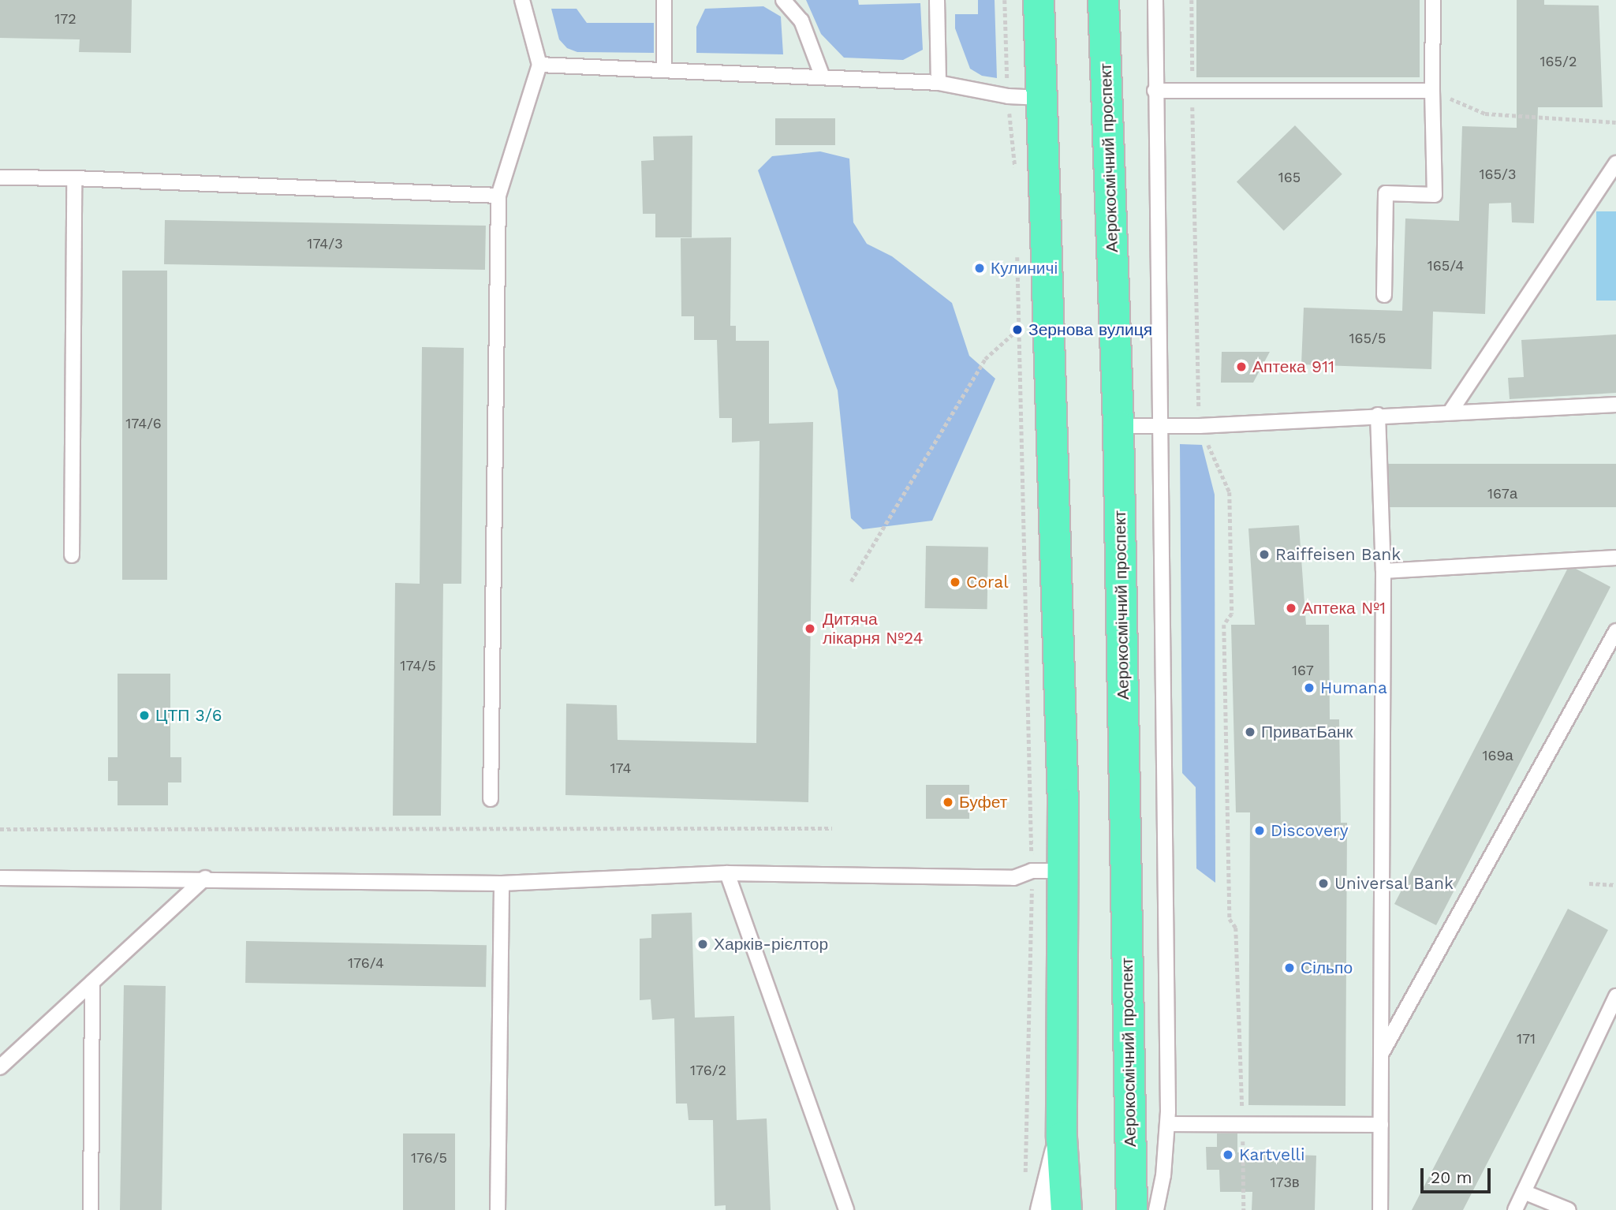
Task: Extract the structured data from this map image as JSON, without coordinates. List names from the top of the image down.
{
  "streets": {
    "main road": ["Аерокосмічний проспект"]
  },
  "places": [
    "Кулиничі",
    "Зернова вулиця",
    "Аптека 911",
    "Raiffeisen Bank",
    "Coral",
    "Аптека №1",
    "Дитяча лікарня №24",
    "Humana",
    "ЦТП 3/6",
    "ПриватБанк",
    "Буфет",
    "Discovery",
    "Universal Bank",
    "Харків-рієлтор",
    "Сільпо",
    "Kartvelli"
  ],
  "house_numbers": [
    "172",
    "165/2",
    "165/3",
    "165",
    "174/3",
    "165/4",
    "165/5",
    "174/6",
    "167а",
    "174/5",
    "167",
    "169а",
    "174",
    "176/4",
    "171",
    "176/2",
    "176/5",
    "173в"
  ],
  "scale_bar": "20 m"
}
